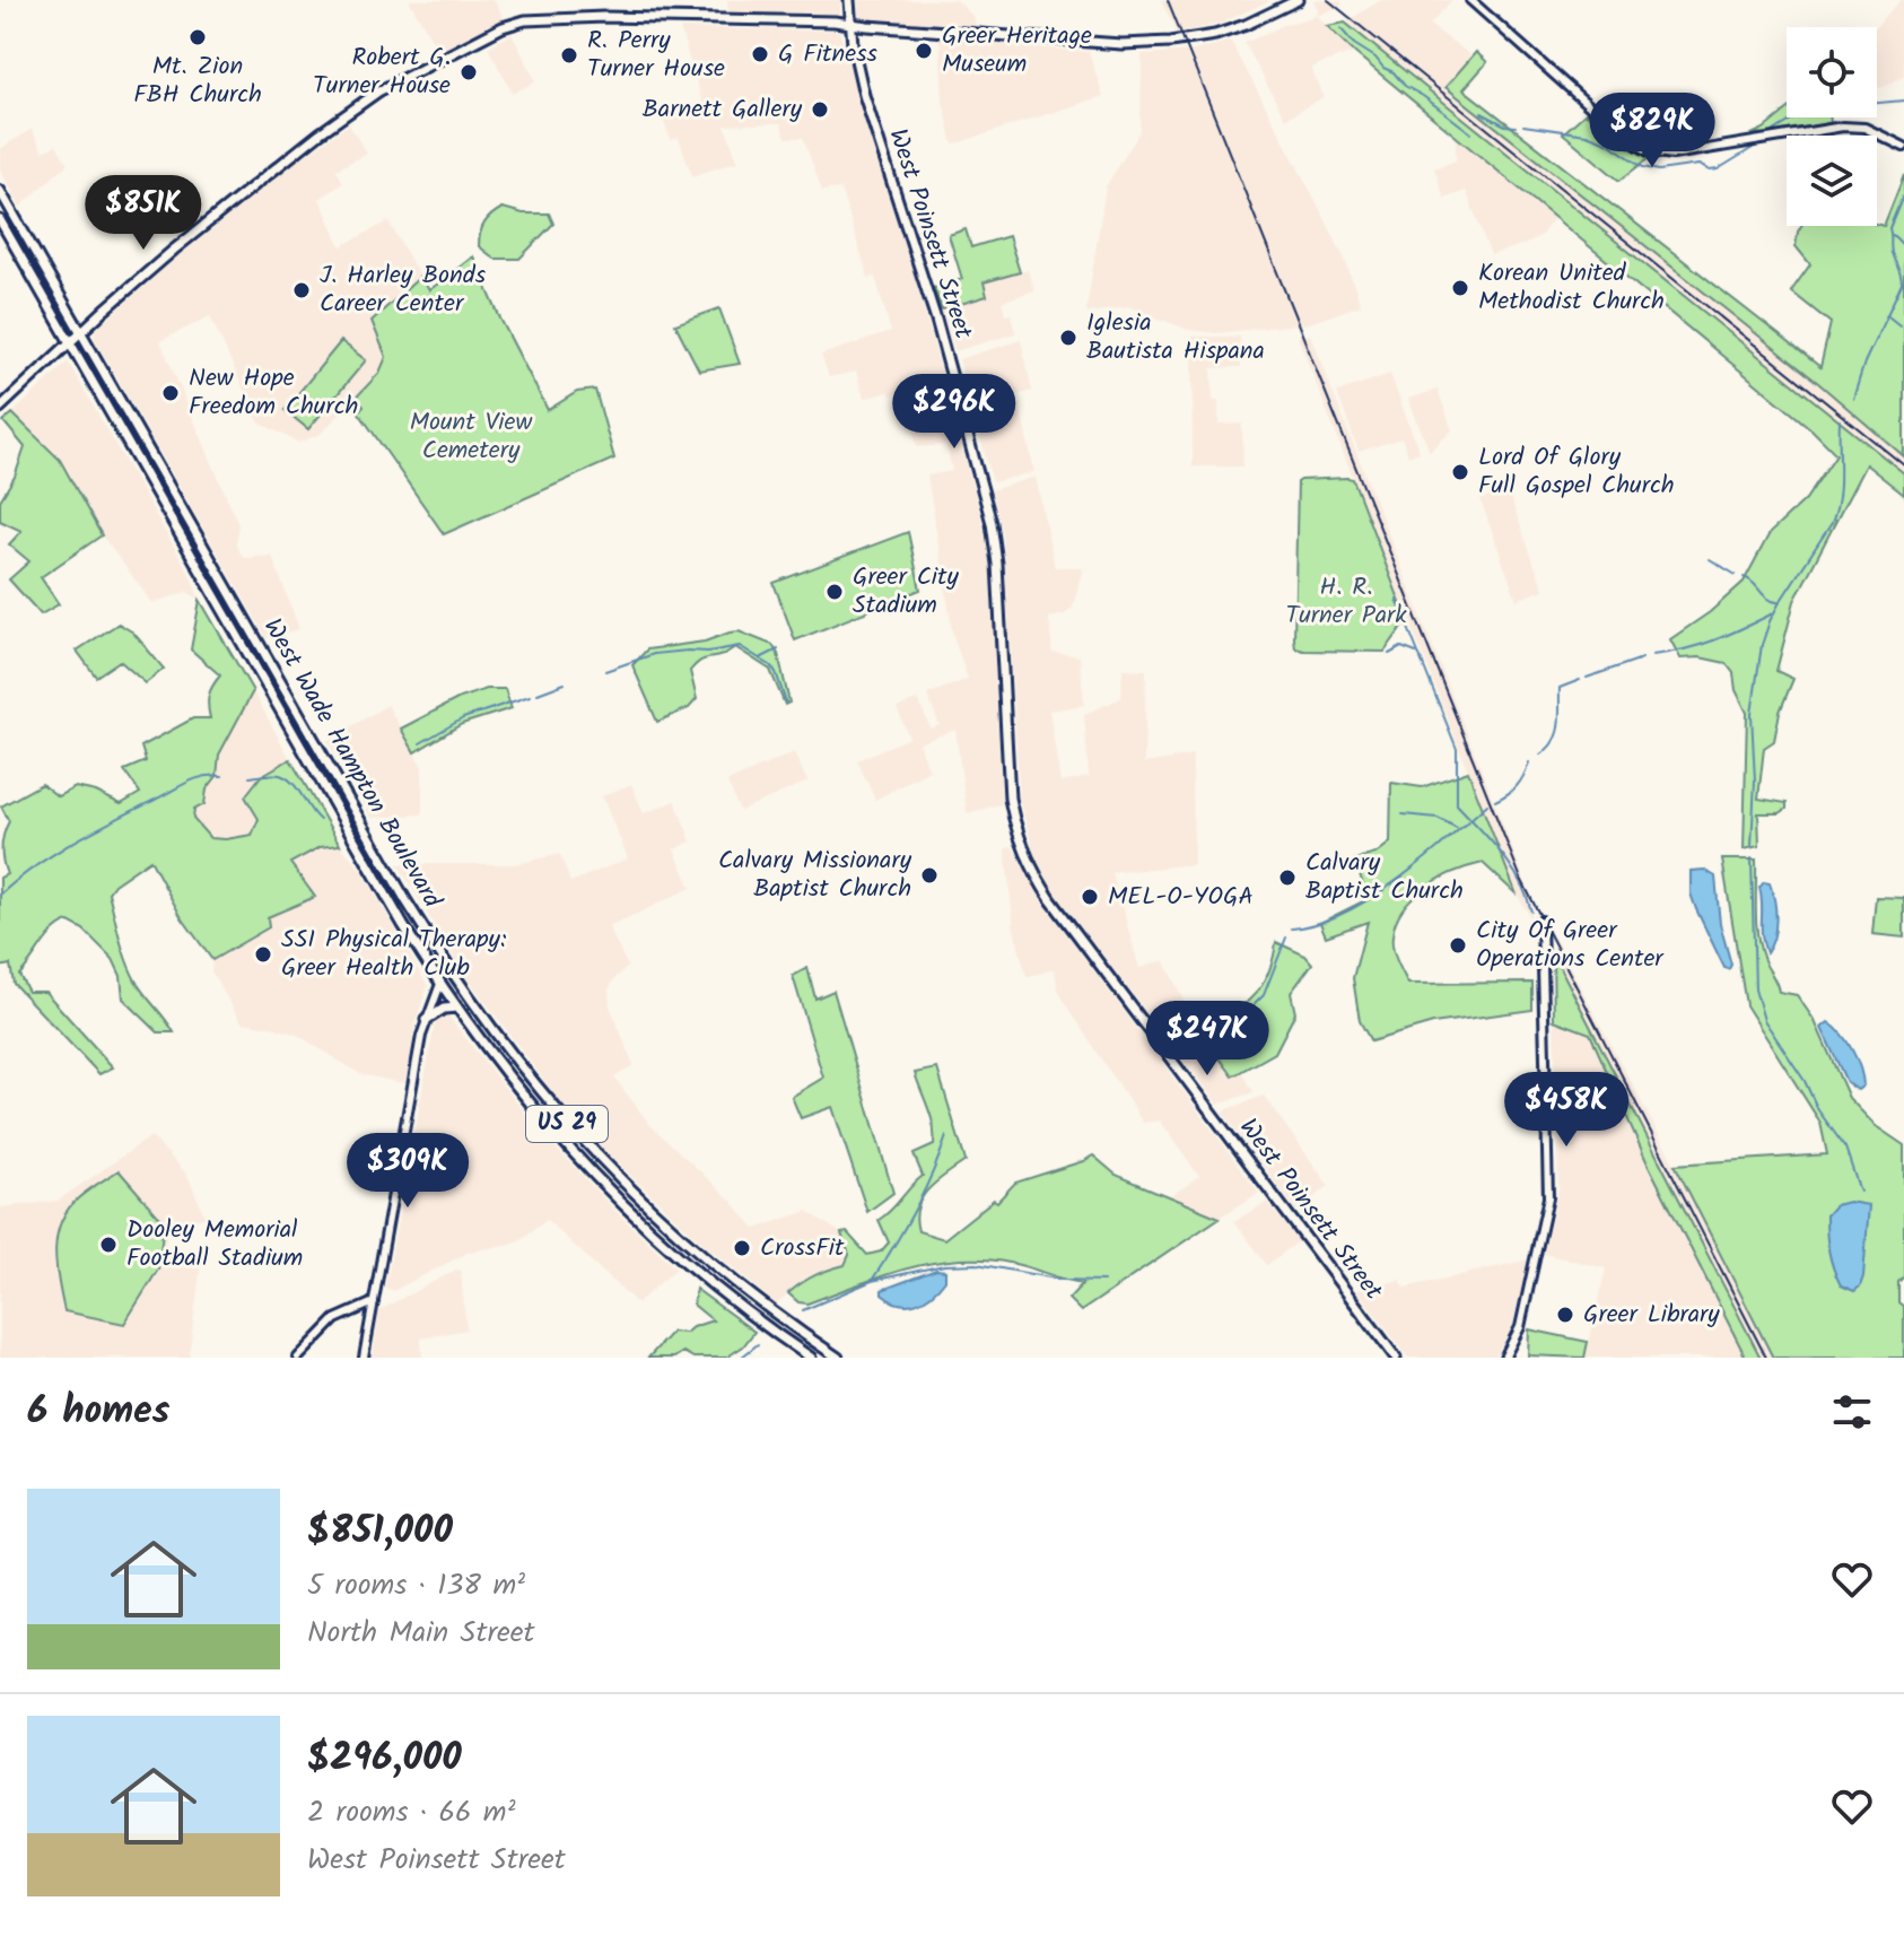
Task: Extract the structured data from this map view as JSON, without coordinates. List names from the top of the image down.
{
  "streets": {
    "main road": ["West Poinsett Street", "West Wade Hampton Boulevard", "US 29"]
  },
  "crossings": [
    ["West Wade Hampton Boulevard", "US 29"]
  ],
  "parks": ["Mount View Cemetery", "H. R. Turner Park"],
  "places": [
    "Mt. Zion FBH Church",
    "Greer Heritage Museum",
    "G Fitness",
    "R. Perry Turner House",
    "Robert G. Turner House",
    "Barnett Gallery",
    "Korean United Methodist Church",
    "J. Harley Bonds Career Center",
    "Iglesia Bautista Hispana",
    "New Hope Freedom Church",
    "Lord Of Glory Full Gospel Church",
    "Greer City Stadium",
    "Calvary Missionary Baptist Church",
    "Calvary Baptist Church",
    "MEL-O-YOGA",
    "City Of Greer Operations Center",
    "SSI Physical Therapy: Greer Health Club",
    "Dooley Memorial Football Stadium",
    "CrossFit",
    "Greer Library"
  ],
  "page": {
    "price": [
      "$829K",
      "$851K",
      "$296K",
      "$247K",
      "$458K",
      "$309K"
    ],
    "heading": "6 homes",
    "list": [
      {
        "name": "$851,000",
        "note": "5 rooms · 138 m² · North Main Street"
      },
      {
        "name": "$296,000",
        "note": "2 rooms · 66 m² · West Poinsett Street"
      }
    ]
  }
}
